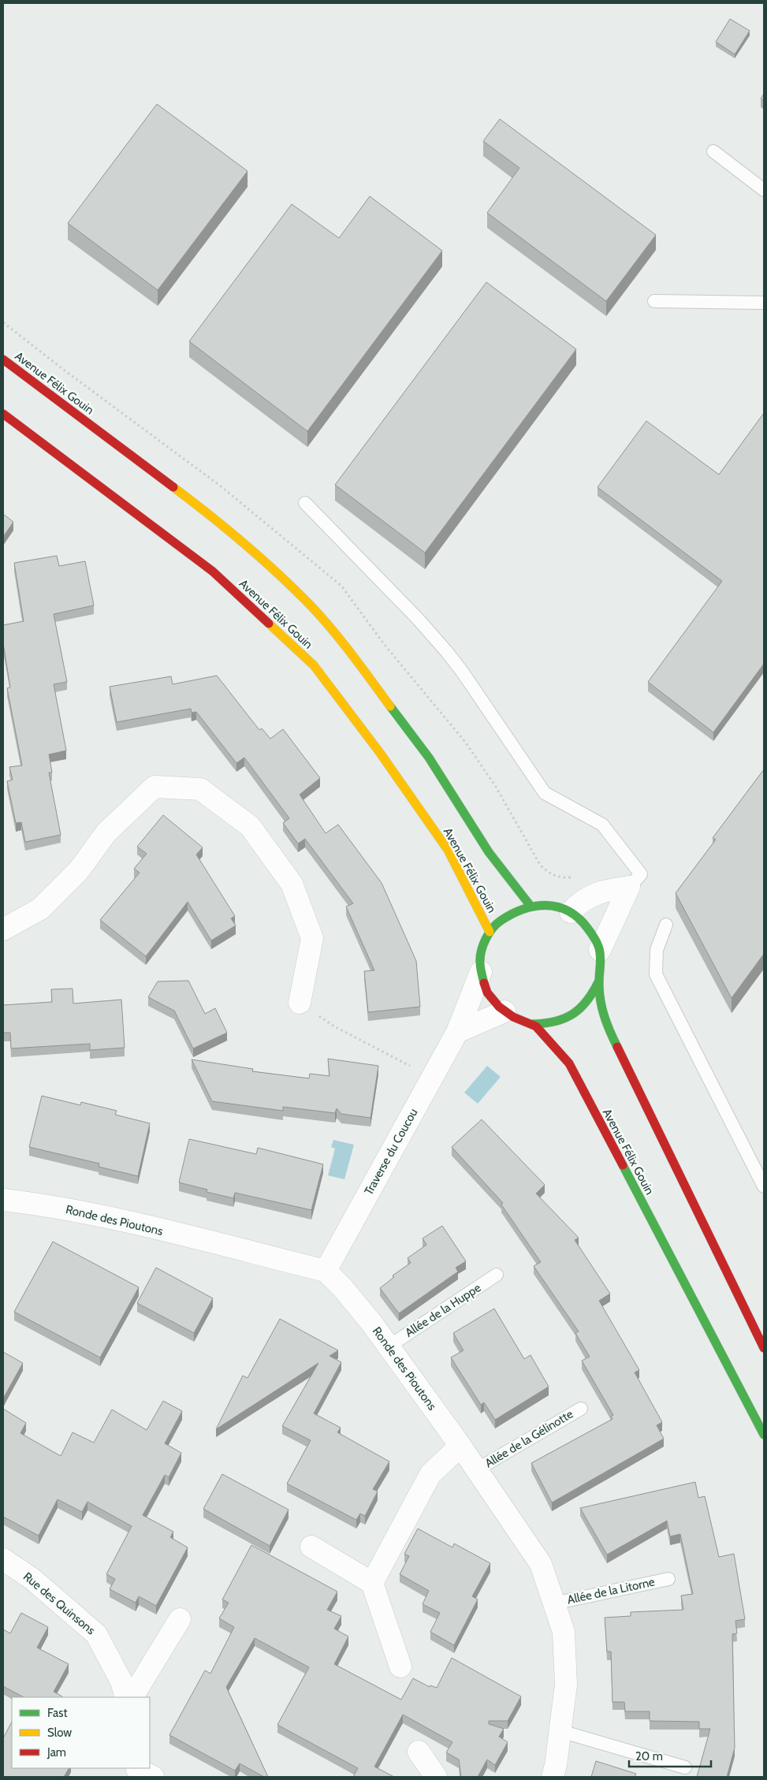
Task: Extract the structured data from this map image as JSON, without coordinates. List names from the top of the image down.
{
  "streets": {
    "main road": ["Avenue Félix Gouin"],
    "street": ["Traverse du Coucou", "Ronde des Pioutons", "Rue des Quinsons"],
    "lane": ["Allée de la Huppe", "Allée de la Gélinotte", "Allée de la Litorne"]
  },
  "crossings": [
    ["Avenue Félix Gouin", "Traverse du Coucou"],
    ["Traverse du Coucou", "Ronde des Pioutons"],
    ["Ronde des Pioutons", "Allée de la Huppe"],
    ["Ronde des Pioutons", "Allée de la Gélinotte"],
    ["Ronde des Pioutons", "Allée de la Litorne"]
  ],
  "legend": ["Fast", "Slow", "Jam"],
  "scale_bar": "20 m"
}
